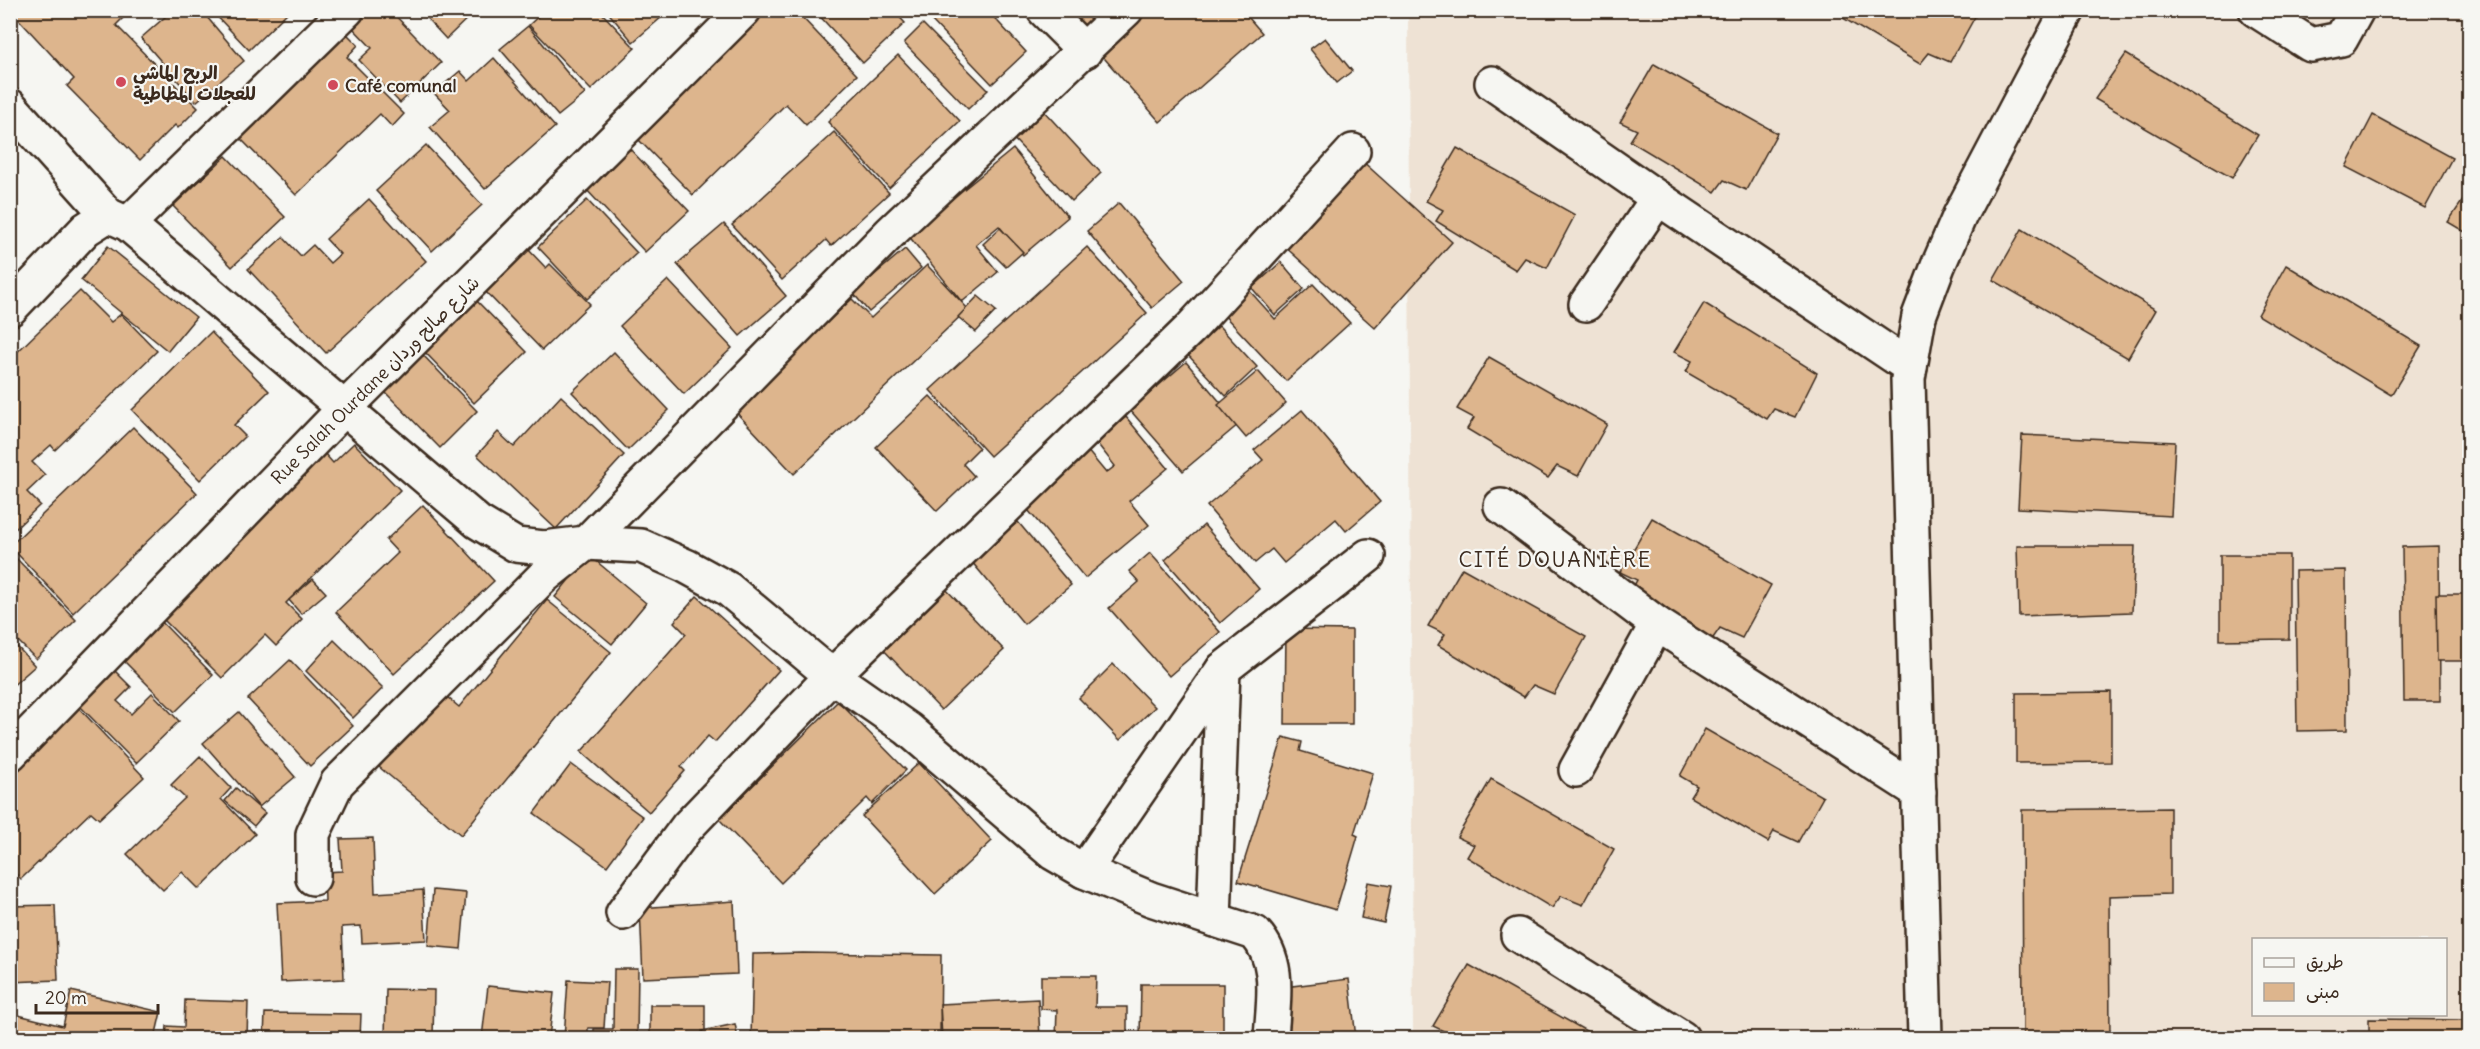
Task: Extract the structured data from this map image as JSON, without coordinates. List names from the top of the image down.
{
  "streets": {
    "street": ["Rue Salah Ourdane شارع صالح وردان"]
  },
  "districts": ["CITÉ DOUANIÈRE"],
  "places": ["الربح الماشي للعجلات المطاطية", "Café comunal"],
  "legend": ["طريق", "مبنى"],
  "scale_bar": "20 m"
}
